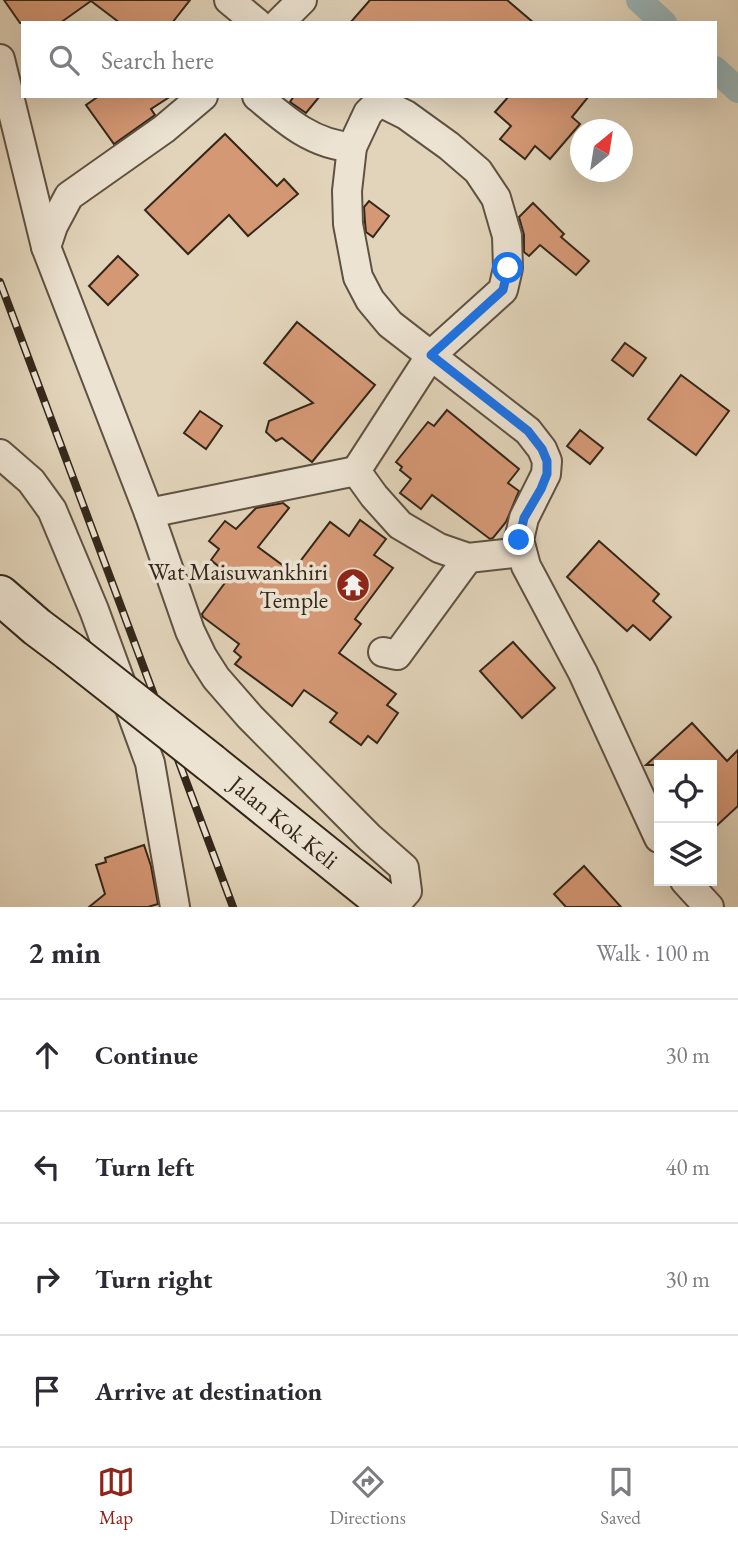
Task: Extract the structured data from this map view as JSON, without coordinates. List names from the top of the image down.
{
  "streets": {
    "street": ["Jalan Kok Keli"]
  },
  "places": {
    "temple": ["Wat Maisuwankhiri Temple"]
  },
  "north": "top right",
  "page": {
    "search": "Search here",
    "heading": ["2 min", "Walk · 100 m"],
    "list": [
      ["Continue", "30 m"],
      ["Turn left", "40 m"],
      ["Turn right", "30 m"],
      "Arrive at destination"
    ],
    "nav": ["Map", "Directions", "Saved"]
  }
}
